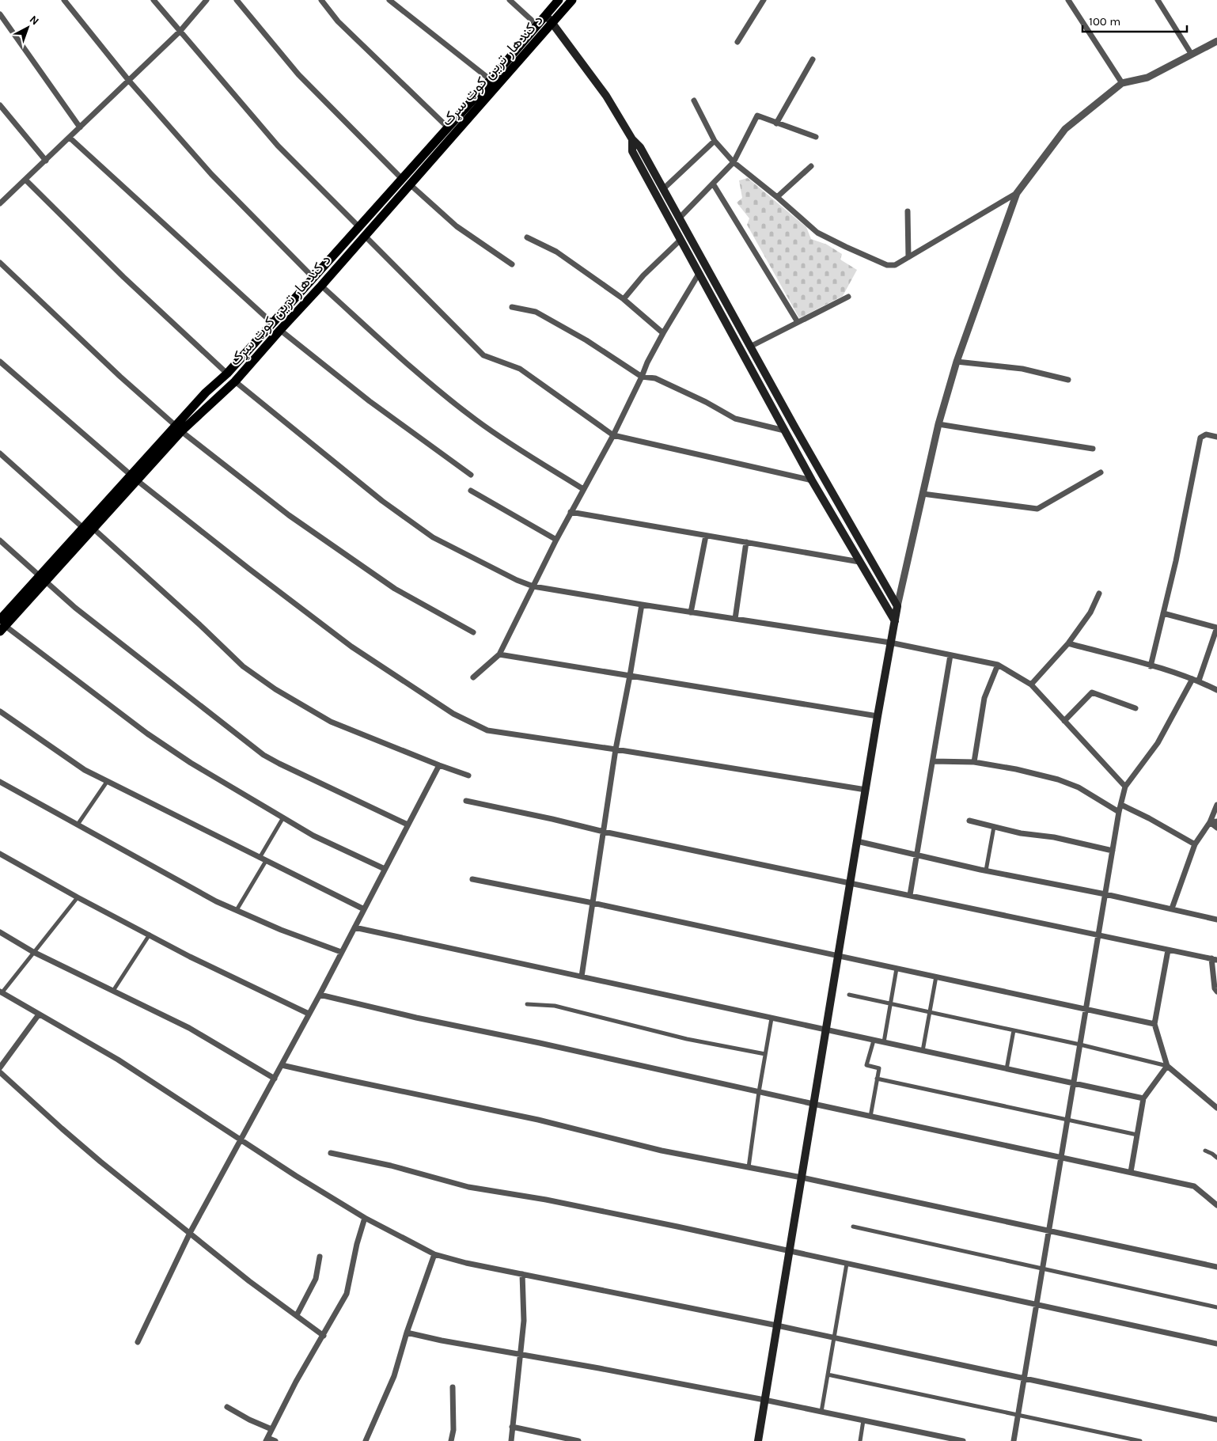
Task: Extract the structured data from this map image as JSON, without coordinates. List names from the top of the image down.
{
  "streets": {
    "main road": ["د کندهار ترين کوټ سړک"]
  },
  "scale_bar": "100 m",
  "north": "top right"
}
